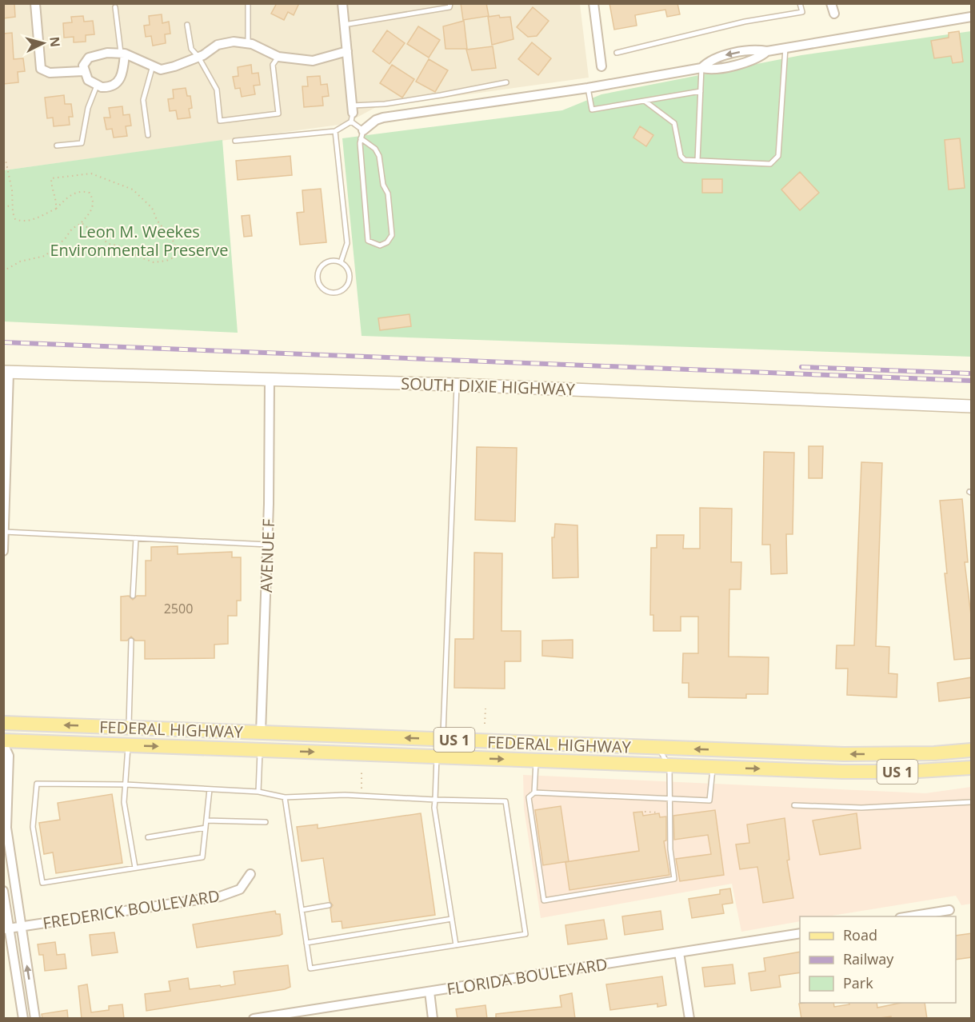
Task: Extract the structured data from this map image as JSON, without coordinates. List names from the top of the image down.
{
  "streets": {
    "main road": ["FEDERAL HIGHWAY", "US 1"],
    "street": [
      "SOUTH DIXIE HIGHWAY",
      "AVENUE F",
      "FREDERICK BOULEVARD",
      "FLORIDA BOULEVARD"
    ]
  },
  "crossings": [
    ["SOUTH DIXIE HIGHWAY", "AVENUE F"],
    ["AVENUE F", "FEDERAL HIGHWAY"]
  ],
  "parks": ["Leon M. Weekes Environmental Preserve"],
  "house_numbers": ["2500"],
  "legend": ["Road", "Railway", "Park"],
  "north": "right"
}
